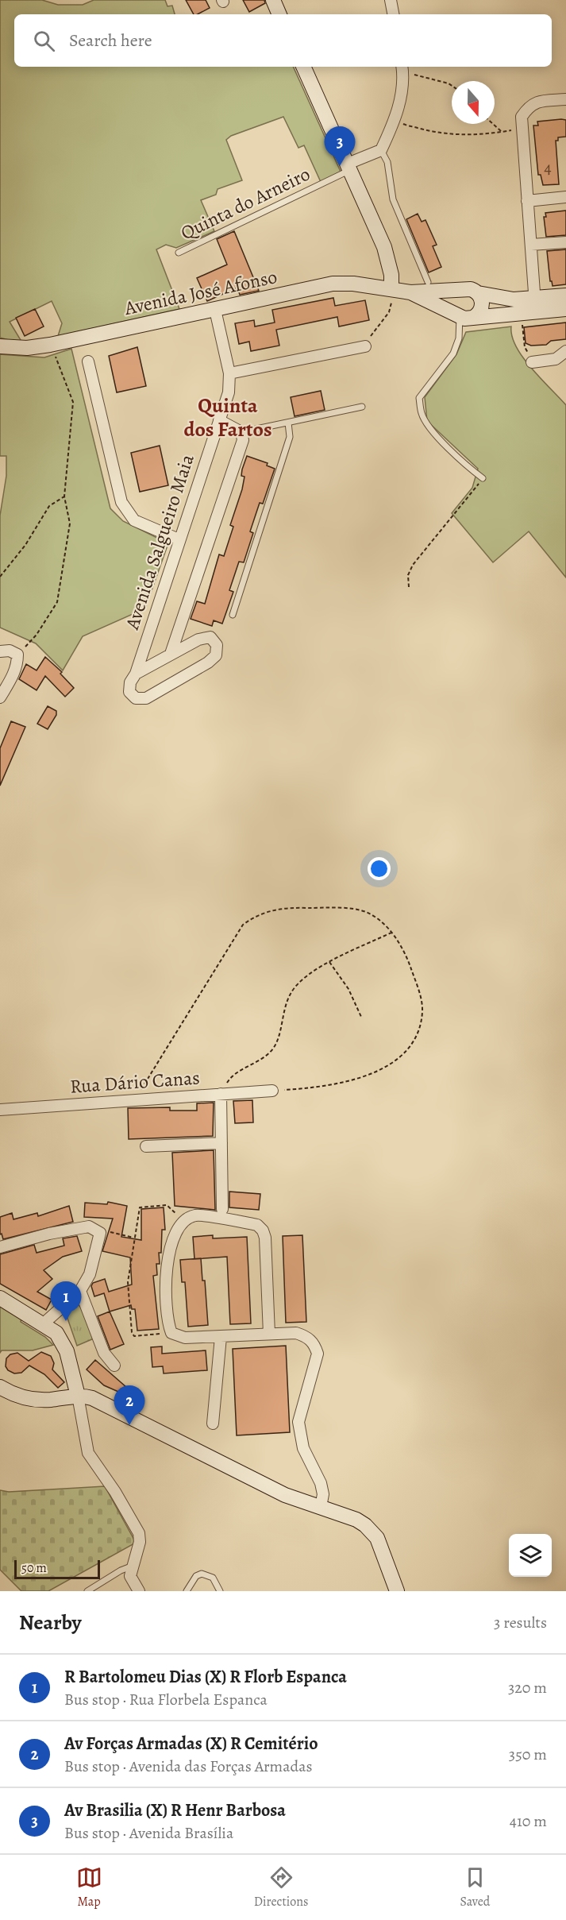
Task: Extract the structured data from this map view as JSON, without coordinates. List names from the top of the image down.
{
  "streets": {
    "street": ["Avenida José Afonso", "Avenida Salgueiro Maia", "Rua Dário Canas"],
    "lane": ["Quinta do Arneiro"]
  },
  "crossings": [
    ["Avenida José Afonso", "Avenida Salgueiro Maia"]
  ],
  "districts": ["Quinta dos Fartos"],
  "house_numbers": ["4"],
  "scale_bar": "50 m",
  "north": "bottom",
  "page": {
    "search": "Search here",
    "pins": ["3", "1", "2"],
    "scale": "50 m",
    "heading": ["Nearby", "3 results"],
    "list": [
      {
        "mark": "1",
        "name": "R Bartolomeu Dias (X) R Florb Espanca",
        "note": "Bus stop · Rua Florbela Espanca",
        "value": "320 m"
      },
      {
        "mark": "2",
        "name": "Av Forças Armadas (X) R Cemitério",
        "note": "Bus stop · Avenida das Forças Armadas",
        "value": "350 m"
      },
      {
        "mark": "3",
        "name": "Av Brasilia (X) R Henr Barbosa",
        "note": "Bus stop · Avenida Brasília",
        "value": "410 m"
      }
    ],
    "nav": ["Map", "Directions", "Saved"]
  }
}
